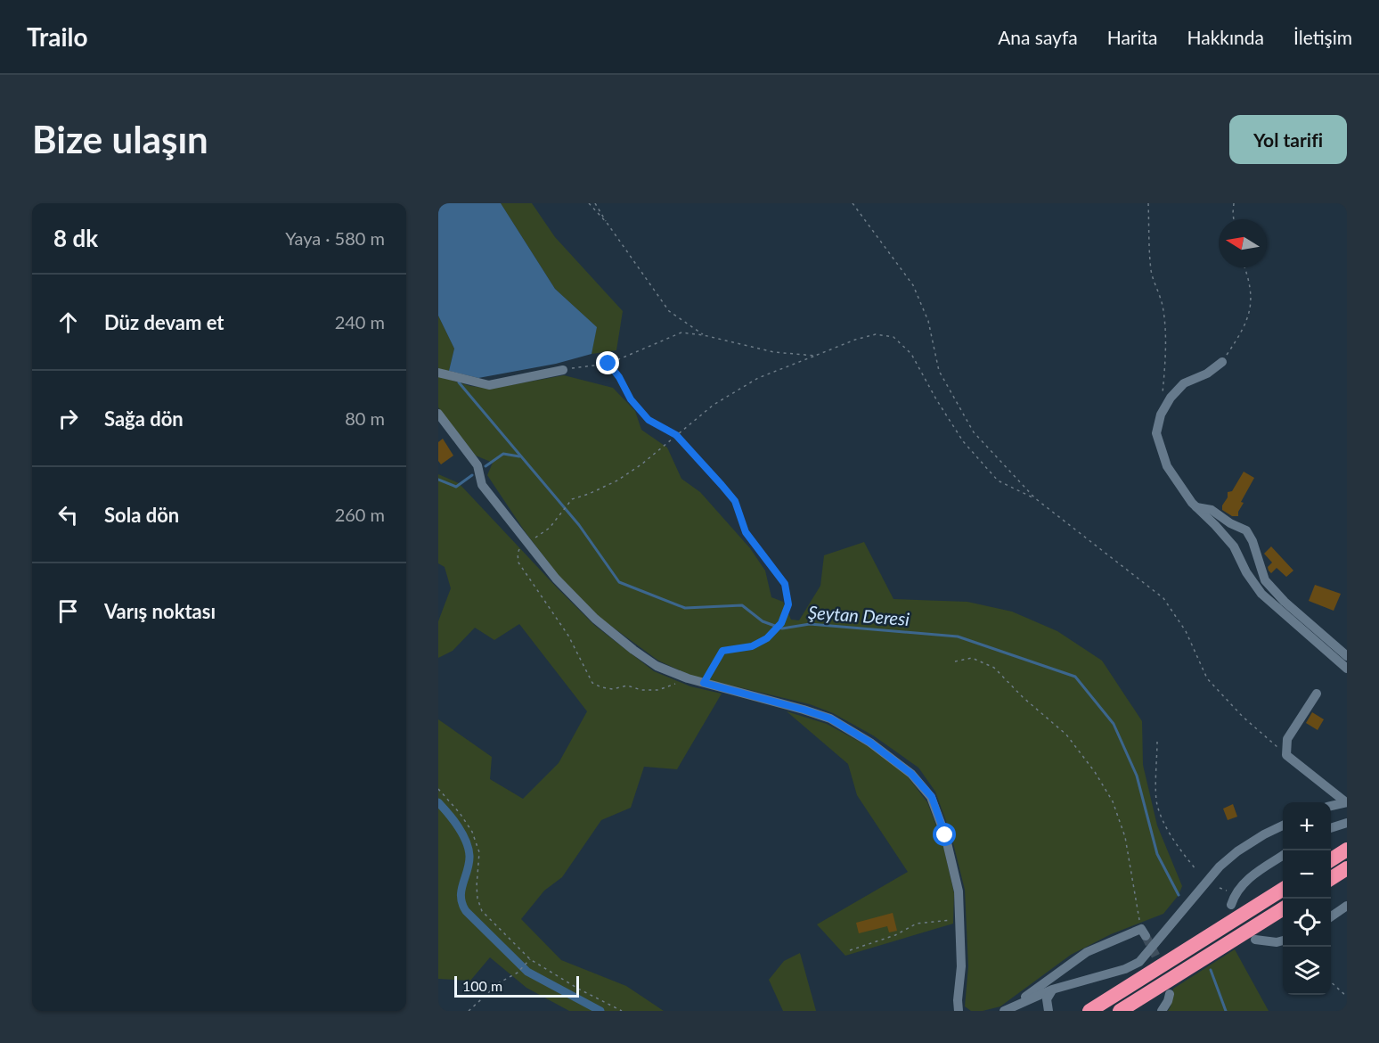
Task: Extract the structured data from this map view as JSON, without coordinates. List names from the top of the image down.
{
  "water": ["Şeytan Deresi"],
  "scale_bar": "100 m",
  "north": "left",
  "page": {
    "header": "Trailo",
    "nav": [
      "Ana sayfa",
      "Harita",
      "Hakkında",
      "İletişim"
    ],
    "buttons": "Yol tarifi",
    "title": "Bize ulaşın",
    "heading": ["8 dk", "Yaya · 580 m"],
    "list": [
      ["Düz devam et", "240 m"],
      ["Sağa dön", "80 m"],
      ["Sola dön", "260 m"],
      "Varış noktası"
    ],
    "map_buttons": ["+", "−"],
    "scale": "100 m"
  }
}
